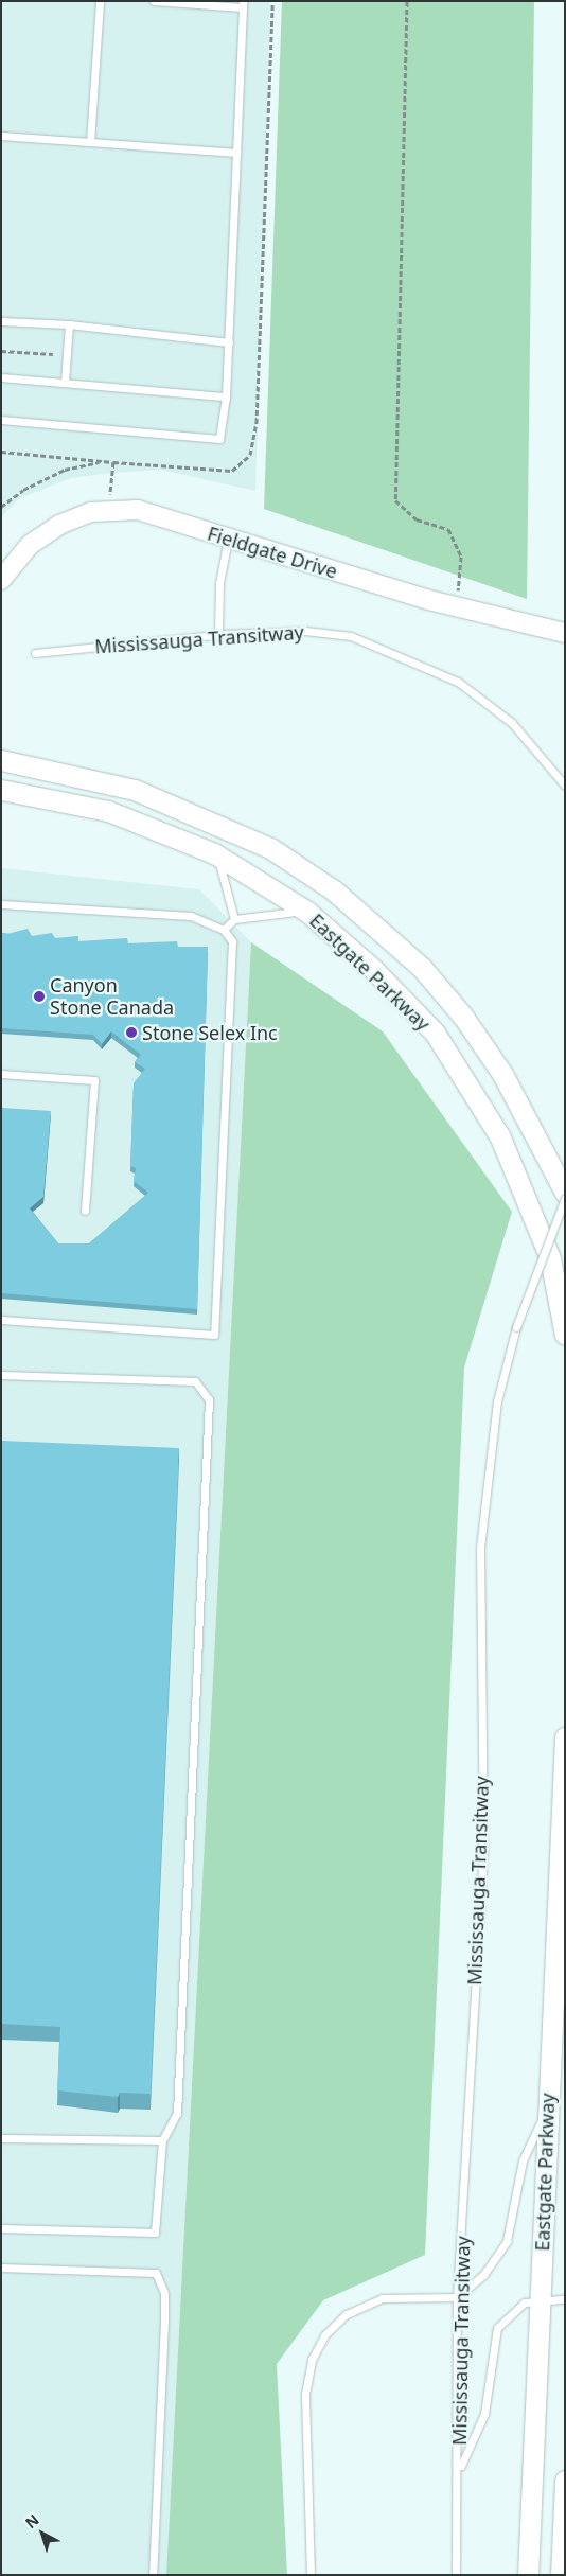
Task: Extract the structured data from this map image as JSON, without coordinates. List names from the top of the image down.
{
  "streets": {
    "main road": ["Eastgate Parkway"],
    "street": ["Fieldgate Drive"],
    "lane": ["Mississauga Transitway"]
  },
  "places": ["Canyon Stone Canada", "Stone Selex Inc"],
  "north": "top left"
}
